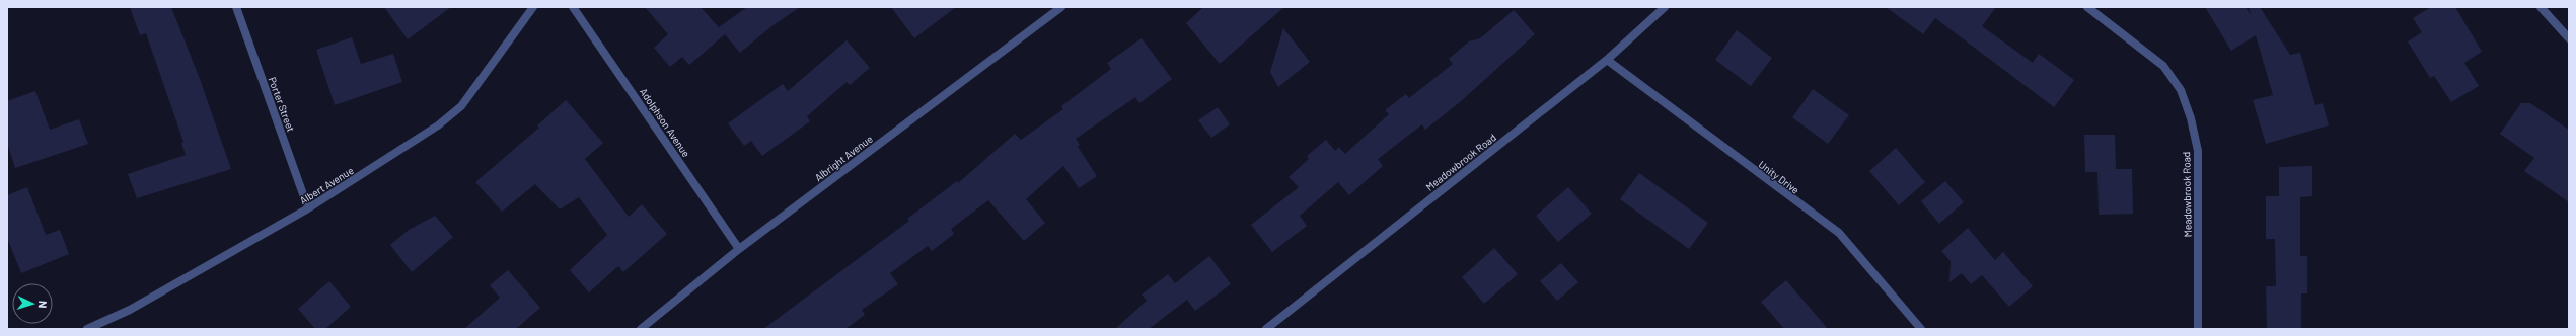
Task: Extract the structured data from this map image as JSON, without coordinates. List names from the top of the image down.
{
  "streets": {
    "street": [
      "Porter Street",
      "Adolphson Avenue",
      "Albright Avenue",
      "Meadowbrook Road",
      "Unity Drive",
      "Albert Avenue"
    ]
  },
  "crossings": [
    ["Porter Street", "Albert Avenue"],
    ["Adolphson Avenue", "Albright Avenue"],
    ["Meadowbrook Road", "Unity Drive"]
  ],
  "north": "right"
}
